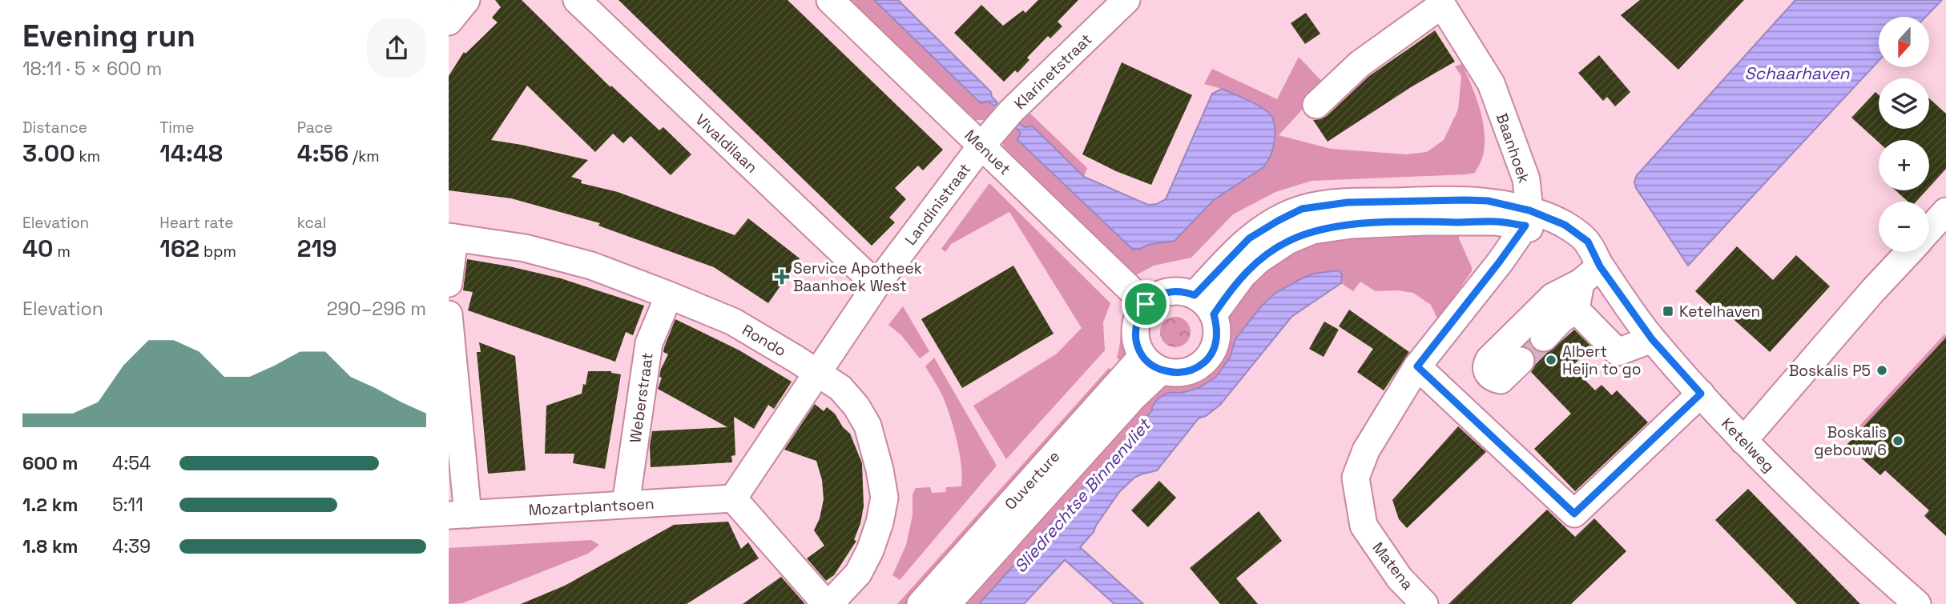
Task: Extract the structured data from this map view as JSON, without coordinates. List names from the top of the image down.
{
  "streets": {
    "street": [
      "Klarinetstraat",
      "Vivaldilaan",
      "Baanhoek",
      "Menuet",
      "Landinistraat",
      "Rondo",
      "Weberstraat",
      "Ketelweg",
      "Ouverture",
      "Mozartplantsoen",
      "Matena"
    ]
  },
  "crossings": [
    ["Klarinetstraat", "Menuet"],
    ["Klarinetstraat", "Landinistraat"],
    ["Vivaldilaan", "Landinistraat"],
    ["Menuet", "Landinistraat"],
    ["Menuet", "Ouverture"],
    ["Landinistraat", "Rondo"],
    ["Rondo", "Weberstraat"],
    ["Weberstraat", "Mozartplantsoen"]
  ],
  "water": ["Schaarhaven", "Sliedrechtse Binnenvliet"],
  "places": {
    "health": ["Service Apotheek Baanhoek West"],
    "transit": ["Ketelhaven"],
    "other": ["Albert Heijn to go", "Boskalis P5", "Boskalis gebouw 6"]
  },
  "north": "bottom",
  "page": {
    "heading": ["Evening run", "18:11 · 5 × 600 m"],
    "map_buttons": ["+", "−"],
    "stats": [
      ["Distance", "3.00 km"],
      ["Time", "14:48"],
      ["Pace", "4:56 /km"],
      ["Elevation", "40 m"],
      ["Heart rate", "162 bpm"],
      ["kcal", "219"]
    ],
    "chart": ["Elevation", "290–296 m"],
    "list": [
      {
        "name": "600 m",
        "note": "4:54"
      },
      {
        "name": "1.2 km",
        "note": "5:11"
      },
      {
        "name": "1.8 km",
        "note": "4:39"
      }
    ]
  }
}
